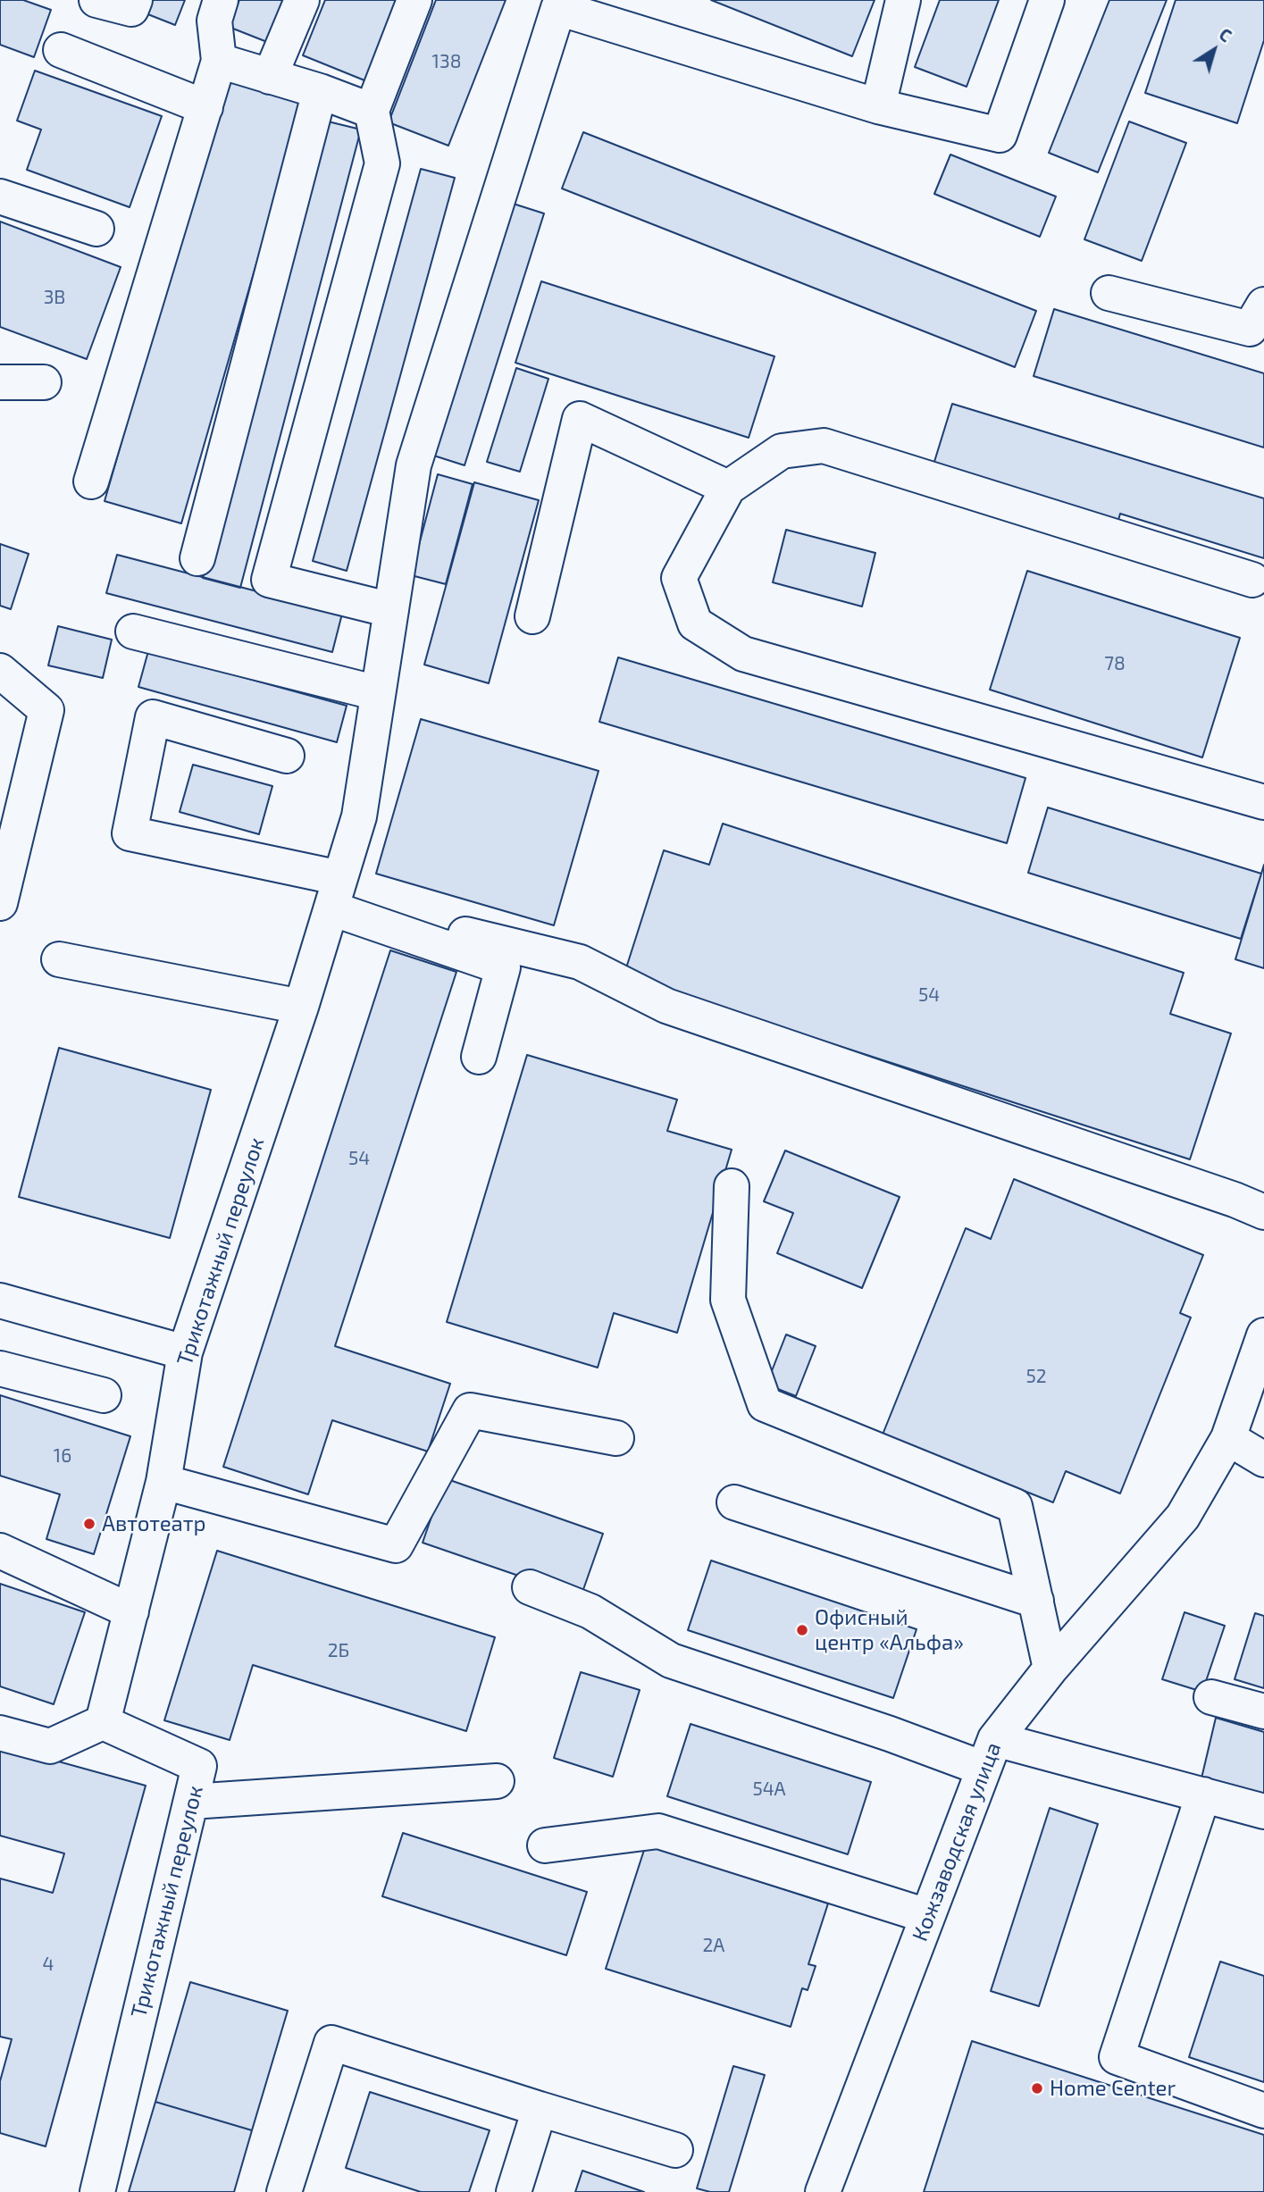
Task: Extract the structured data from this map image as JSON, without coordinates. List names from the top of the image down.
{
  "streets": {
    "street": ["Трикотажный переулок", "Кожзаводская улица"]
  },
  "places": ["Автотеатр", "Офисный центр «Альфа»", "Home Center"],
  "house_numbers": [
    "138",
    "3В",
    "78",
    "54",
    "54",
    "52",
    "16",
    "2Б",
    "54А",
    "2А",
    "4"
  ],
  "north": "top right"
}
